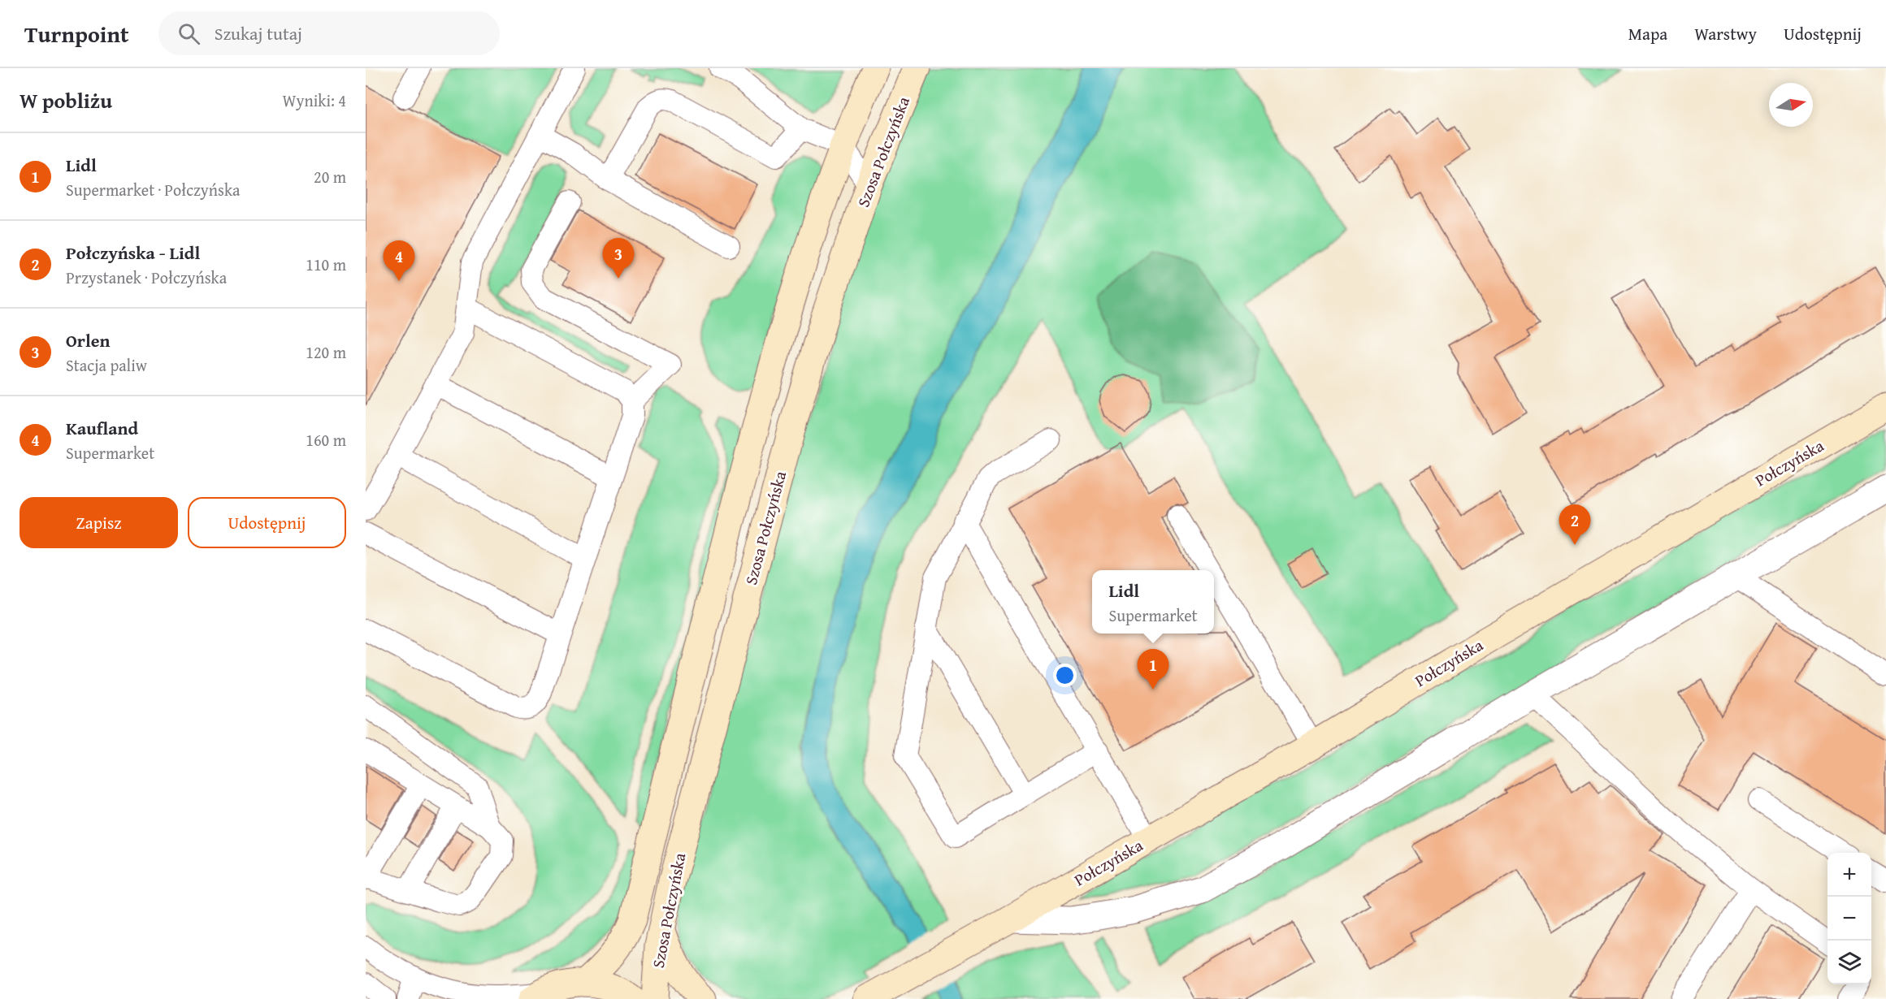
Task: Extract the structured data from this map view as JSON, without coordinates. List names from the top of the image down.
{
  "streets": {
    "main road": ["Szosa Połczyńska", "Połczyńska"]
  },
  "north": "right",
  "page": {
    "header": "Turnpoint",
    "search": "Szukaj tutaj",
    "nav": ["Mapa", "Warstwy", "Udostępnij"],
    "heading": ["W pobliżu", "Wyniki: 4"],
    "list": [
      {
        "mark": "1",
        "name": "Lidl",
        "note": "Supermarket · Połczyńska",
        "value": "20 m"
      },
      {
        "mark": "2",
        "name": "Połczyńska - Lidl",
        "note": "Przystanek · Połczyńska",
        "value": "110 m"
      },
      {
        "mark": "3",
        "name": "Orlen",
        "note": "Stacja paliw",
        "value": "120 m"
      },
      {
        "mark": "4",
        "name": "Kaufland",
        "note": "Supermarket",
        "value": "160 m"
      }
    ],
    "pins": [
      "3",
      "4",
      "2",
      "1"
    ],
    "buttons": ["Zapisz", "Udostępnij"],
    "popup": ["Lidl", "Supermarket"],
    "map_buttons": ["+", "−"]
  }
}
